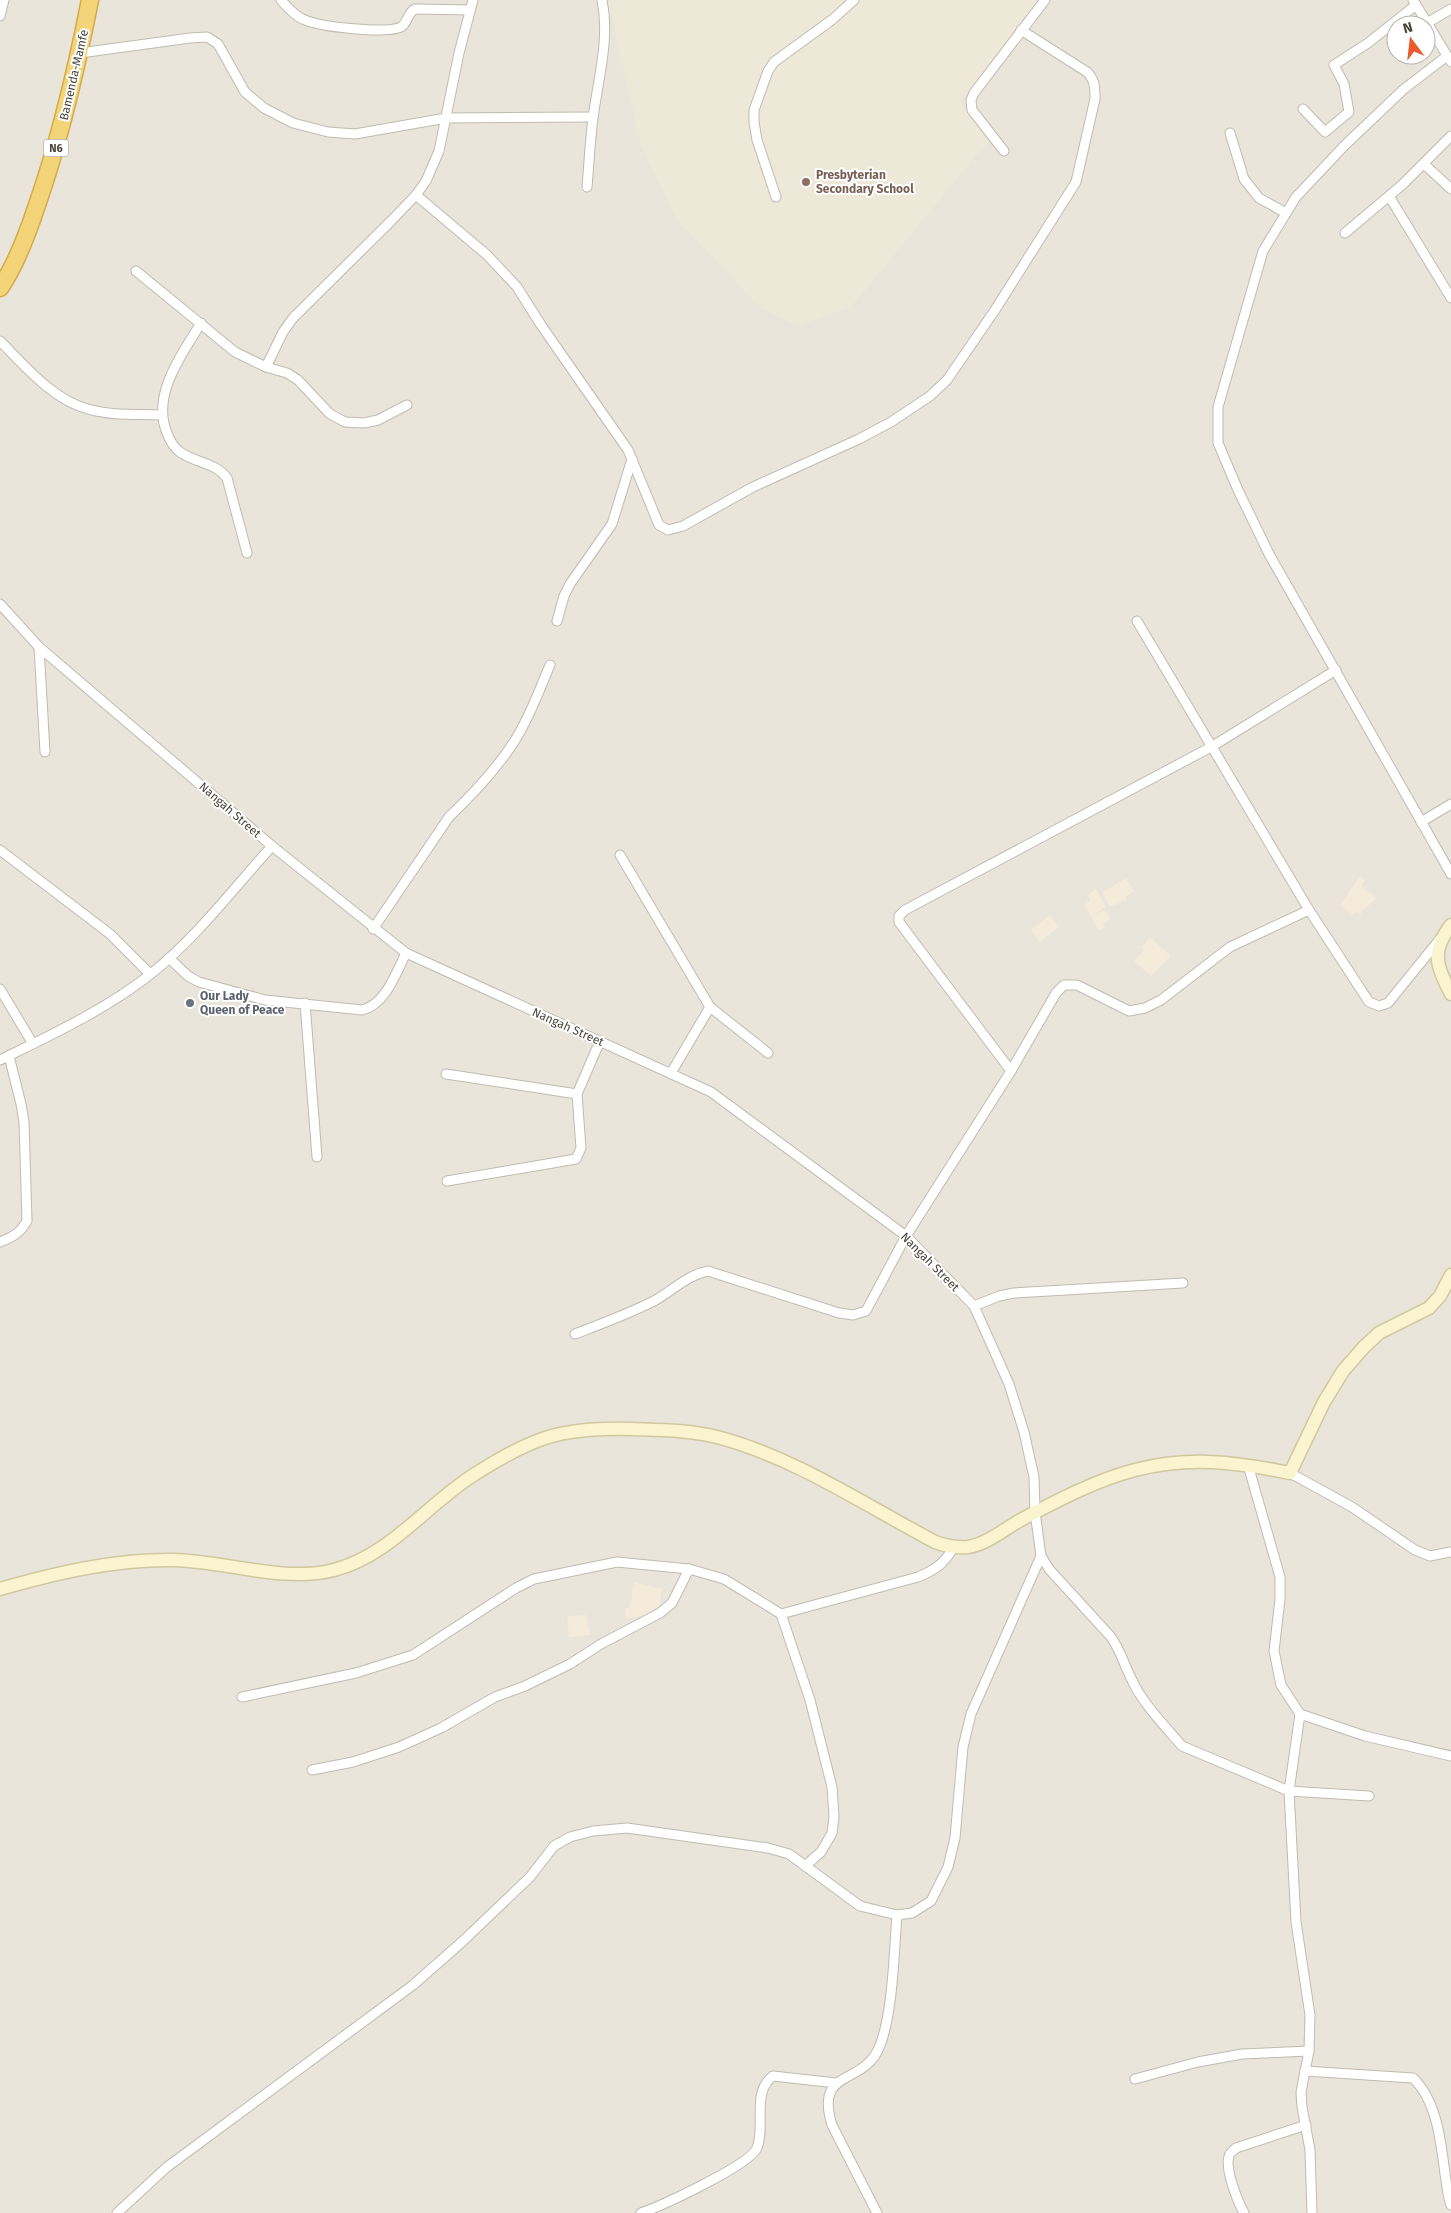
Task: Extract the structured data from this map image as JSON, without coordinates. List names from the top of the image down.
{
  "streets": {
    "highway": ["Bamenda-Mamfe", "N6"],
    "street": ["Nangah Street"]
  },
  "places": ["Presbyterian Secondary School", "Our Lady Queen of Peace"],
  "north": "top"
}
